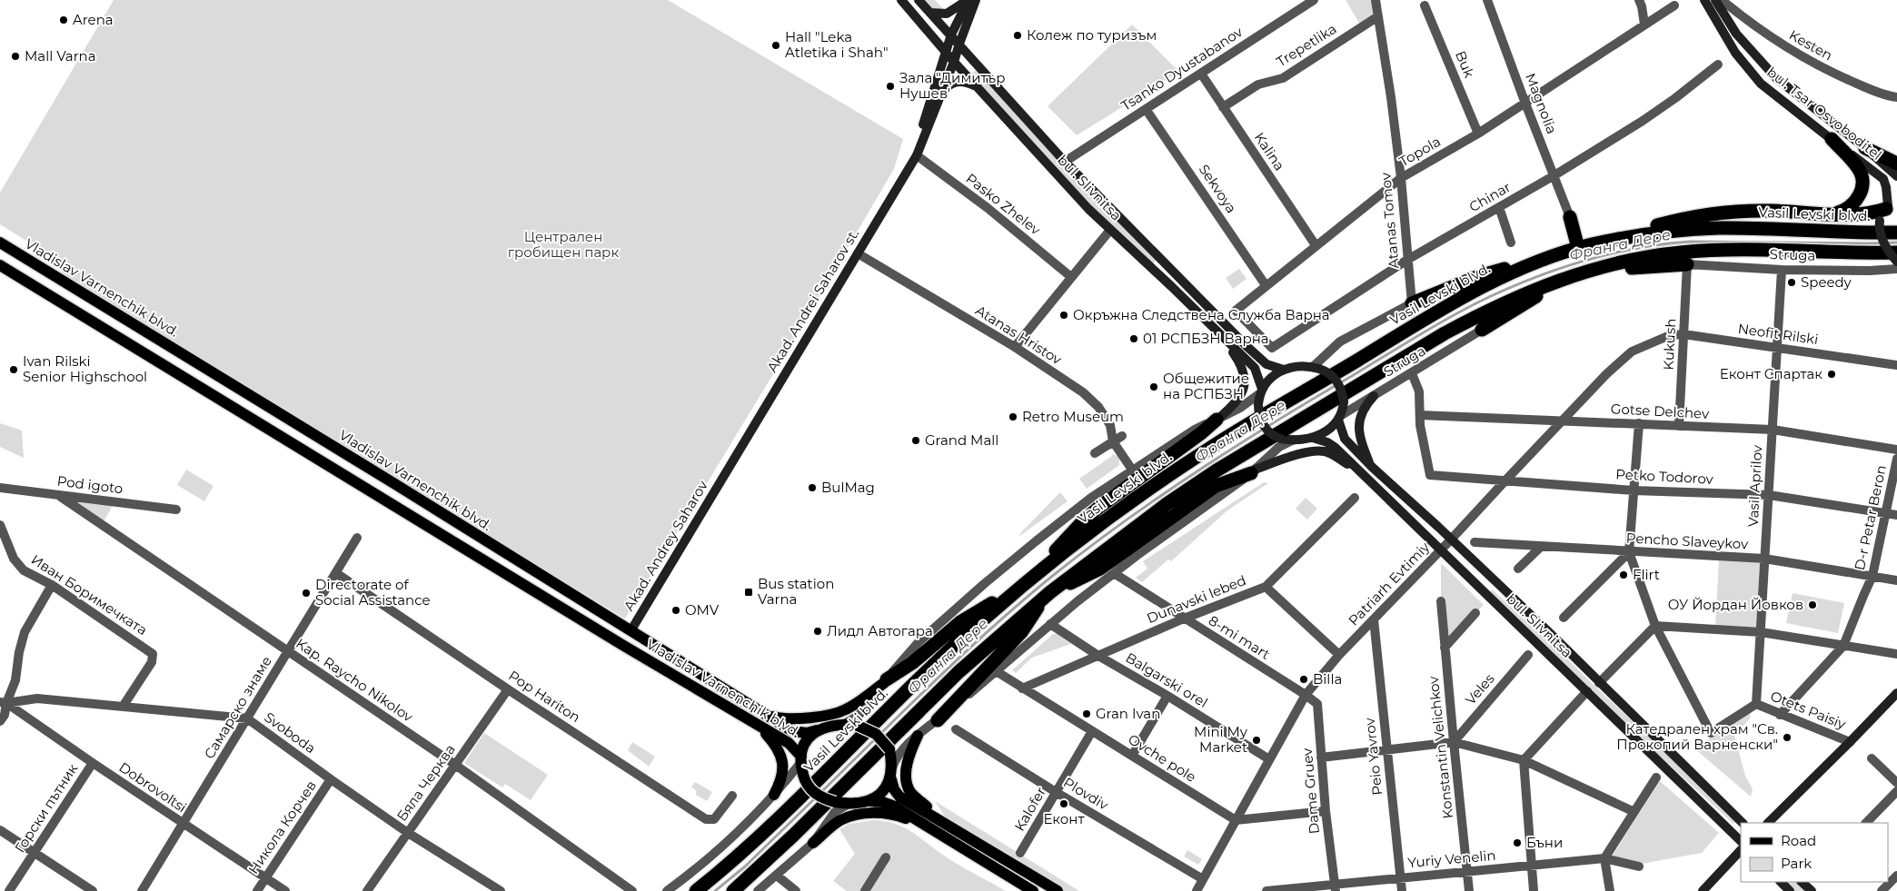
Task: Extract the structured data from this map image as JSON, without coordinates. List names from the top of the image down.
{
  "streets": {
    "highway": ["Vasil Levski blvd."],
    "main road": [
      "bul. Tsar Osvoboditel",
      "bul. Slivnitsa",
      "Vladislav Varnenchik blvd.",
      "Akad. Andrei Saharov st.",
      "Akad. Andrey Saharov",
      "Otets Paisiy"
    ],
    "street": [
      "Trepetlika",
      "Kesten",
      "Buk",
      "Tsanko Dyustabanov",
      "Magnolia",
      "Kalina",
      "Topola",
      "Sekvoya",
      "Chinar",
      "Pasko Zhelev",
      "Atanas Tomov",
      "Struga",
      "Neofit Rilski",
      "Atanas Hristov",
      "Kukush",
      "Gotse Delchev",
      "Petko Todorov",
      "Pod igoto",
      "Vasil Aprilov",
      "D-r Petar Beron",
      "Pencho Slaveykov",
      "Patriarh Evtimiy",
      "Иван Боримечката",
      "Dunavski lebed",
      "8-mi mart",
      "Kap. Raycho Nikolov",
      "Balgarski orel",
      "Veles",
      "Pop Hariton",
      "Самарско знаме",
      "Svoboda",
      "Konstantin Velichkov",
      "Peio Yavrov",
      "Ovche pole",
      "Бяла Черква",
      "Dobrovoltsi",
      "Dame Gruev",
      "Plovdiv",
      "Горски пътник",
      "Kalofer",
      "Никола Корчев",
      "Yuriy Venelin"
    ]
  },
  "crossings": [
    ["Trepetlika", "Kalina"],
    ["Trepetlika", "Atanas Tomov"],
    ["Buk", "Topola"],
    ["Tsanko Dyustabanov", "Kalina"],
    ["Tsanko Dyustabanov", "bul. Slivnitsa"],
    ["Tsanko Dyustabanov", "Sekvoya"],
    ["Magnolia", "Topola"],
    ["Magnolia", "Chinar"],
    ["Kalina", "Topola"],
    ["Topola", "Sekvoya"],
    ["Topola", "Chinar"],
    ["Topola", "Atanas Tomov"],
    ["bul. Slivnitsa", "Struga"],
    ["bul. Slivnitsa", "Patriarh Evtimiy"],
    ["Chinar", "Atanas Tomov"],
    ["Pasko Zhelev", "Akad. Andrei Saharov st."],
    ["Struga", "Kukush"],
    ["Struga", "Vasil Aprilov"],
    ["Vladislav Varnenchik blvd.", "Akad. Andrey Saharov"],
    ["Akad. Andrei Saharov st.", "Atanas Hristov"],
    ["Akad. Andrei Saharov st.", "Akad. Andrey Saharov"],
    ["Neofit Rilski", "Kukush"],
    ["Neofit Rilski", "Vasil Aprilov"],
    ["Neofit Rilski", "Patriarh Evtimiy"],
    ["Atanas Hristov", "Akad. Andrey Saharov"],
    ["Kukush", "Gotse Delchev"],
    ["Gotse Delchev", "Petko Todorov"],
    ["Gotse Delchev", "Vasil Aprilov"],
    ["Gotse Delchev", "Patriarh Evtimiy"],
    ["Petko Todorov", "Vasil Aprilov"],
    ["Petko Todorov", "D-r Petar Beron"],
    ["Petko Todorov", "Patriarh Evtimiy"],
    ["Pod igoto", "Kap. Raycho Nikolov"],
    ["Vasil Aprilov", "Pencho Slaveykov"],
    ["Vasil Aprilov", "Otets Paisiy"],
    ["D-r Petar Beron", "Pencho Slaveykov"],
    ["D-r Petar Beron", "Otets Paisiy"],
    ["Patriarh Evtimiy", "8-mi mart"],
    ["Patriarh Evtimiy", "Balgarski orel"],
    ["Patriarh Evtimiy", "Peio Yavrov"],
    ["Patriarh Evtimiy", "Ovche pole"],
    ["Patriarh Evtimiy", "Dame Gruev"],
    ["Patriarh Evtimiy", "Plovdiv"],
    ["Иван Боримечката", "Svoboda"],
    ["Dunavski lebed", "8-mi mart"],
    ["Dunavski lebed", "Balgarski orel"],
    ["Dunavski lebed", "Ovche pole"],
    ["8-mi mart", "Dame Gruev"],
    ["Kap. Raycho Nikolov", "Самарско знаме"],
    ["Kap. Raycho Nikolov", "Бяла Черква"],
    ["Veles", "Konstantin Velichkov"],
    ["Pop Hariton", "Самарско знаме"],
    ["Pop Hariton", "Бяла Черква"],
    ["Самарско знаме", "Svoboda"],
    ["Самарско знаме", "Dobrovoltsi"],
    ["Svoboda", "Бяла Черква"],
    ["Svoboda", "Dobrovoltsi"],
    ["Svoboda", "Никола Корчев"],
    ["Konstantin Velichkov", "Yuriy Venelin"],
    ["Peio Yavrov", "Yuriy Venelin"],
    ["Ovche pole", "Kalofer"],
    ["Dobrovoltsi", "Горски пътник"],
    ["Dobrovoltsi", "Никола Корчев"],
    ["Dame Gruev", "Yuriy Venelin"],
    ["Plovdiv", "Kalofer"]
  ],
  "water": ["Франга Дере"],
  "parks": ["Централен гробищен парк"],
  "places": {
    "other": [
      "Arena",
      "Колеж по туризъм",
      "Hall \"Leka Atletika i Shah\"",
      "Mall Varna",
      "Зала \"Димитър Нушев'",
      "Speedy",
      "Окръжна Следствена Служба Варна",
      "01 РСПБЗН Варна",
      "Ivan Rilski Senior Highschool",
      "Еконт Спартак",
      "Общежитие на РСПБЗН",
      "Retro Museum",
      "Grand Mall",
      "BulMag",
      "Flirt",
      "Directorate of Social Assistance",
      "ОУ Йордан Йовков",
      "OMV",
      "Лидл Автогара",
      "Billa",
      "Gran Ivan",
      "Катедрален храм \"Св. Прокопий Варненски\"",
      "Mini My Market",
      "Еконт",
      "Бъни"
    ],
    "transit": ["Bus station Varna"]
  },
  "legend": ["Road", "Park"]
}
